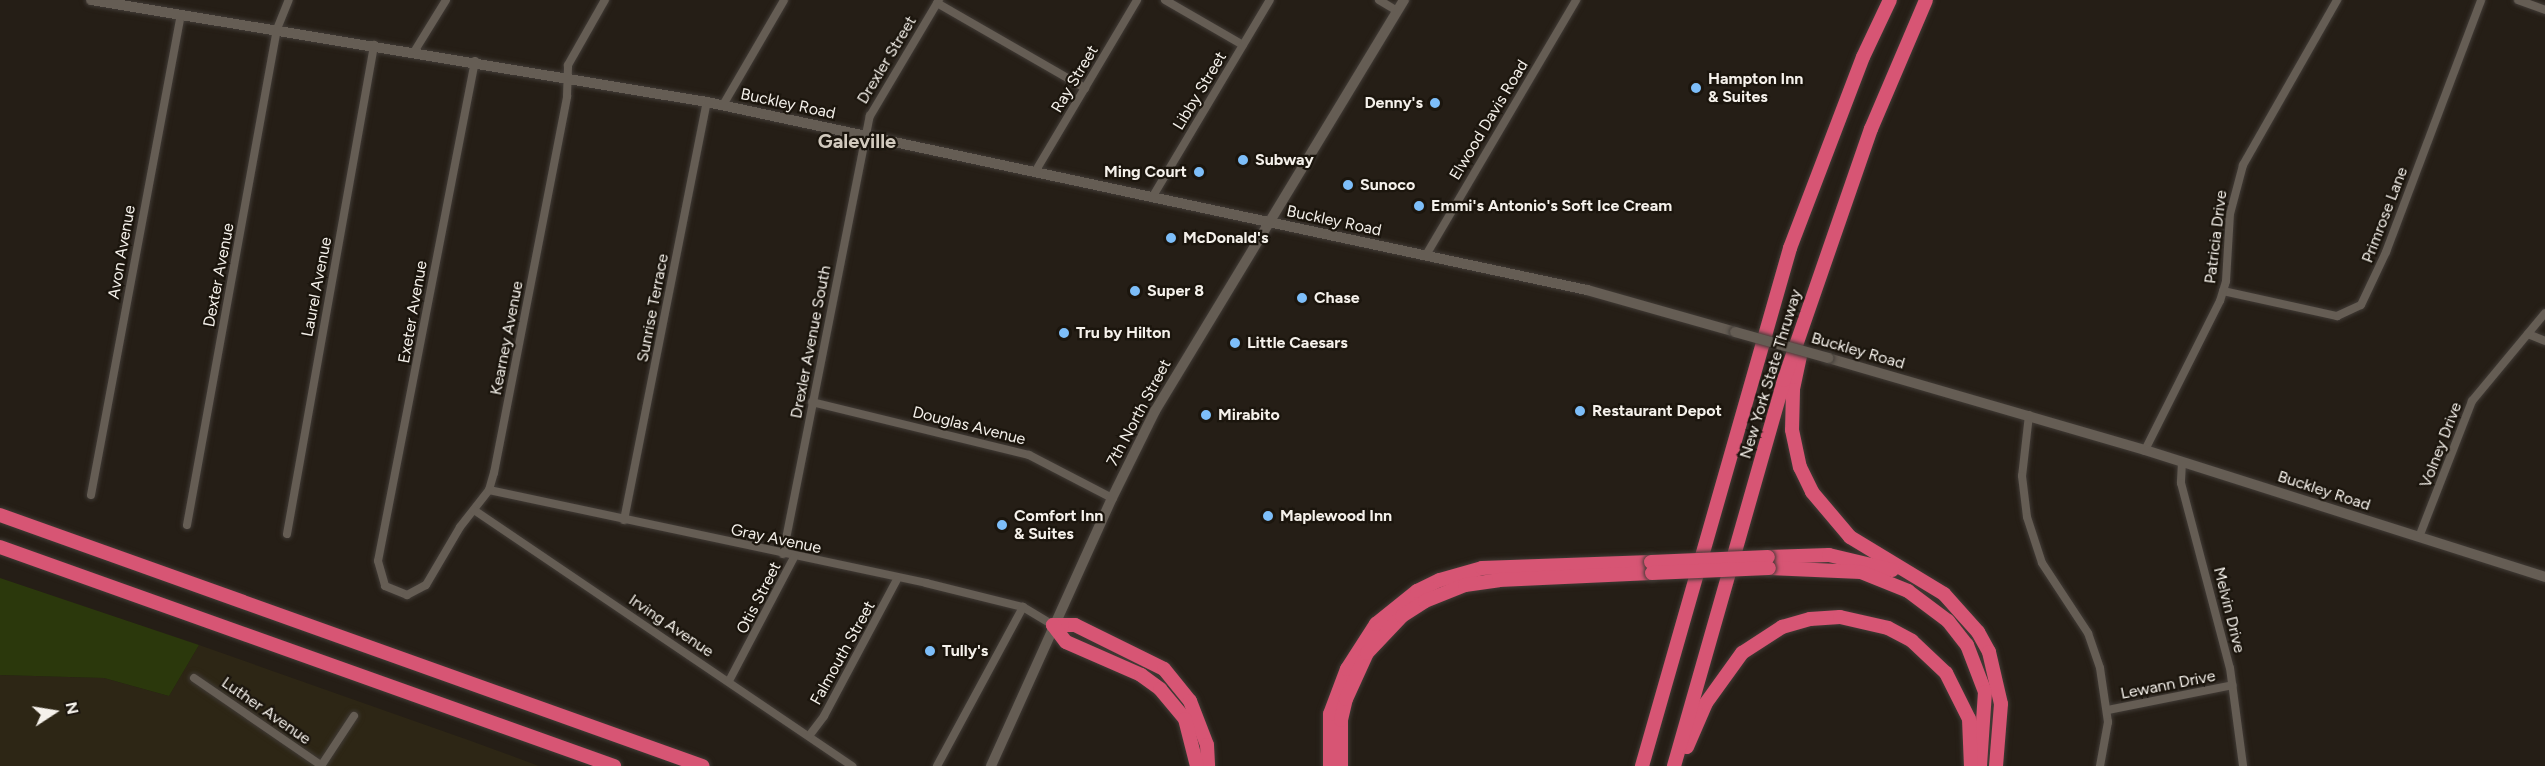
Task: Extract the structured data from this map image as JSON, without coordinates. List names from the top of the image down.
{
  "streets": {
    "highway": ["New York State Thruway"],
    "street": [
      "Drexler Street",
      "Ray Street",
      "Libby Street",
      "Buckley Road",
      "Elwood Davis Road",
      "Primrose Lane",
      "Patricia Drive",
      "Avon Avenue",
      "Dexter Avenue",
      "Laurel Avenue",
      "Sunrise Terrace",
      "Exeter Avenue",
      "Kearney Avenue",
      "Drexler Avenue South",
      "7th North Street",
      "Douglas Avenue",
      "Volney Drive",
      "Gray Avenue",
      "Otis Street",
      "Melvin Drive",
      "Irving Avenue",
      "Falmouth Street",
      "Lewann Drive",
      "Luther Avenue"
    ]
  },
  "crossings": [
    ["Drexler Street", "Buckley Road"],
    ["Drexler Street", "Drexler Avenue South"],
    ["Ray Street", "Buckley Road"],
    ["Libby Street", "Buckley Road"],
    ["Buckley Road", "Elwood Davis Road"],
    ["Buckley Road", "Patricia Drive"],
    ["Buckley Road", "Avon Avenue"],
    ["Buckley Road", "Dexter Avenue"],
    ["Buckley Road", "Laurel Avenue"],
    ["Buckley Road", "Sunrise Terrace"],
    ["Buckley Road", "Exeter Avenue"],
    ["Buckley Road", "Kearney Avenue"],
    ["Buckley Road", "Drexler Avenue South"],
    ["Buckley Road", "7th North Street"],
    ["Buckley Road", "Volney Drive"],
    ["Buckley Road", "Melvin Drive"],
    ["Primrose Lane", "Patricia Drive"],
    ["Sunrise Terrace", "Gray Avenue"],
    ["Exeter Avenue", "Kearney Avenue"],
    ["Kearney Avenue", "Gray Avenue"],
    ["Kearney Avenue", "Irving Avenue"],
    ["Drexler Avenue South", "Douglas Avenue"],
    ["Drexler Avenue South", "Gray Avenue"],
    ["7th North Street", "Douglas Avenue"],
    ["7th North Street", "Gray Avenue"],
    ["Gray Avenue", "Otis Street"],
    ["Gray Avenue", "Falmouth Street"],
    ["Otis Street", "Irving Avenue"],
    ["Melvin Drive", "Lewann Drive"],
    ["Irving Avenue", "Falmouth Street"]
  ],
  "districts": ["Galeville"],
  "places": [
    "Hampton Inn & Suites",
    "Denny's",
    "Subway",
    "Ming Court",
    "Sunoco",
    "Emmi's Antonio's Soft Ice Cream",
    "McDonald's",
    "Super 8",
    "Chase",
    "Tru by Hilton",
    "Little Caesars",
    "Restaurant Depot",
    "Mirabito",
    "Maplewood Inn",
    "Comfort Inn & Suites",
    "Tully's"
  ],
  "north": "right"
}
